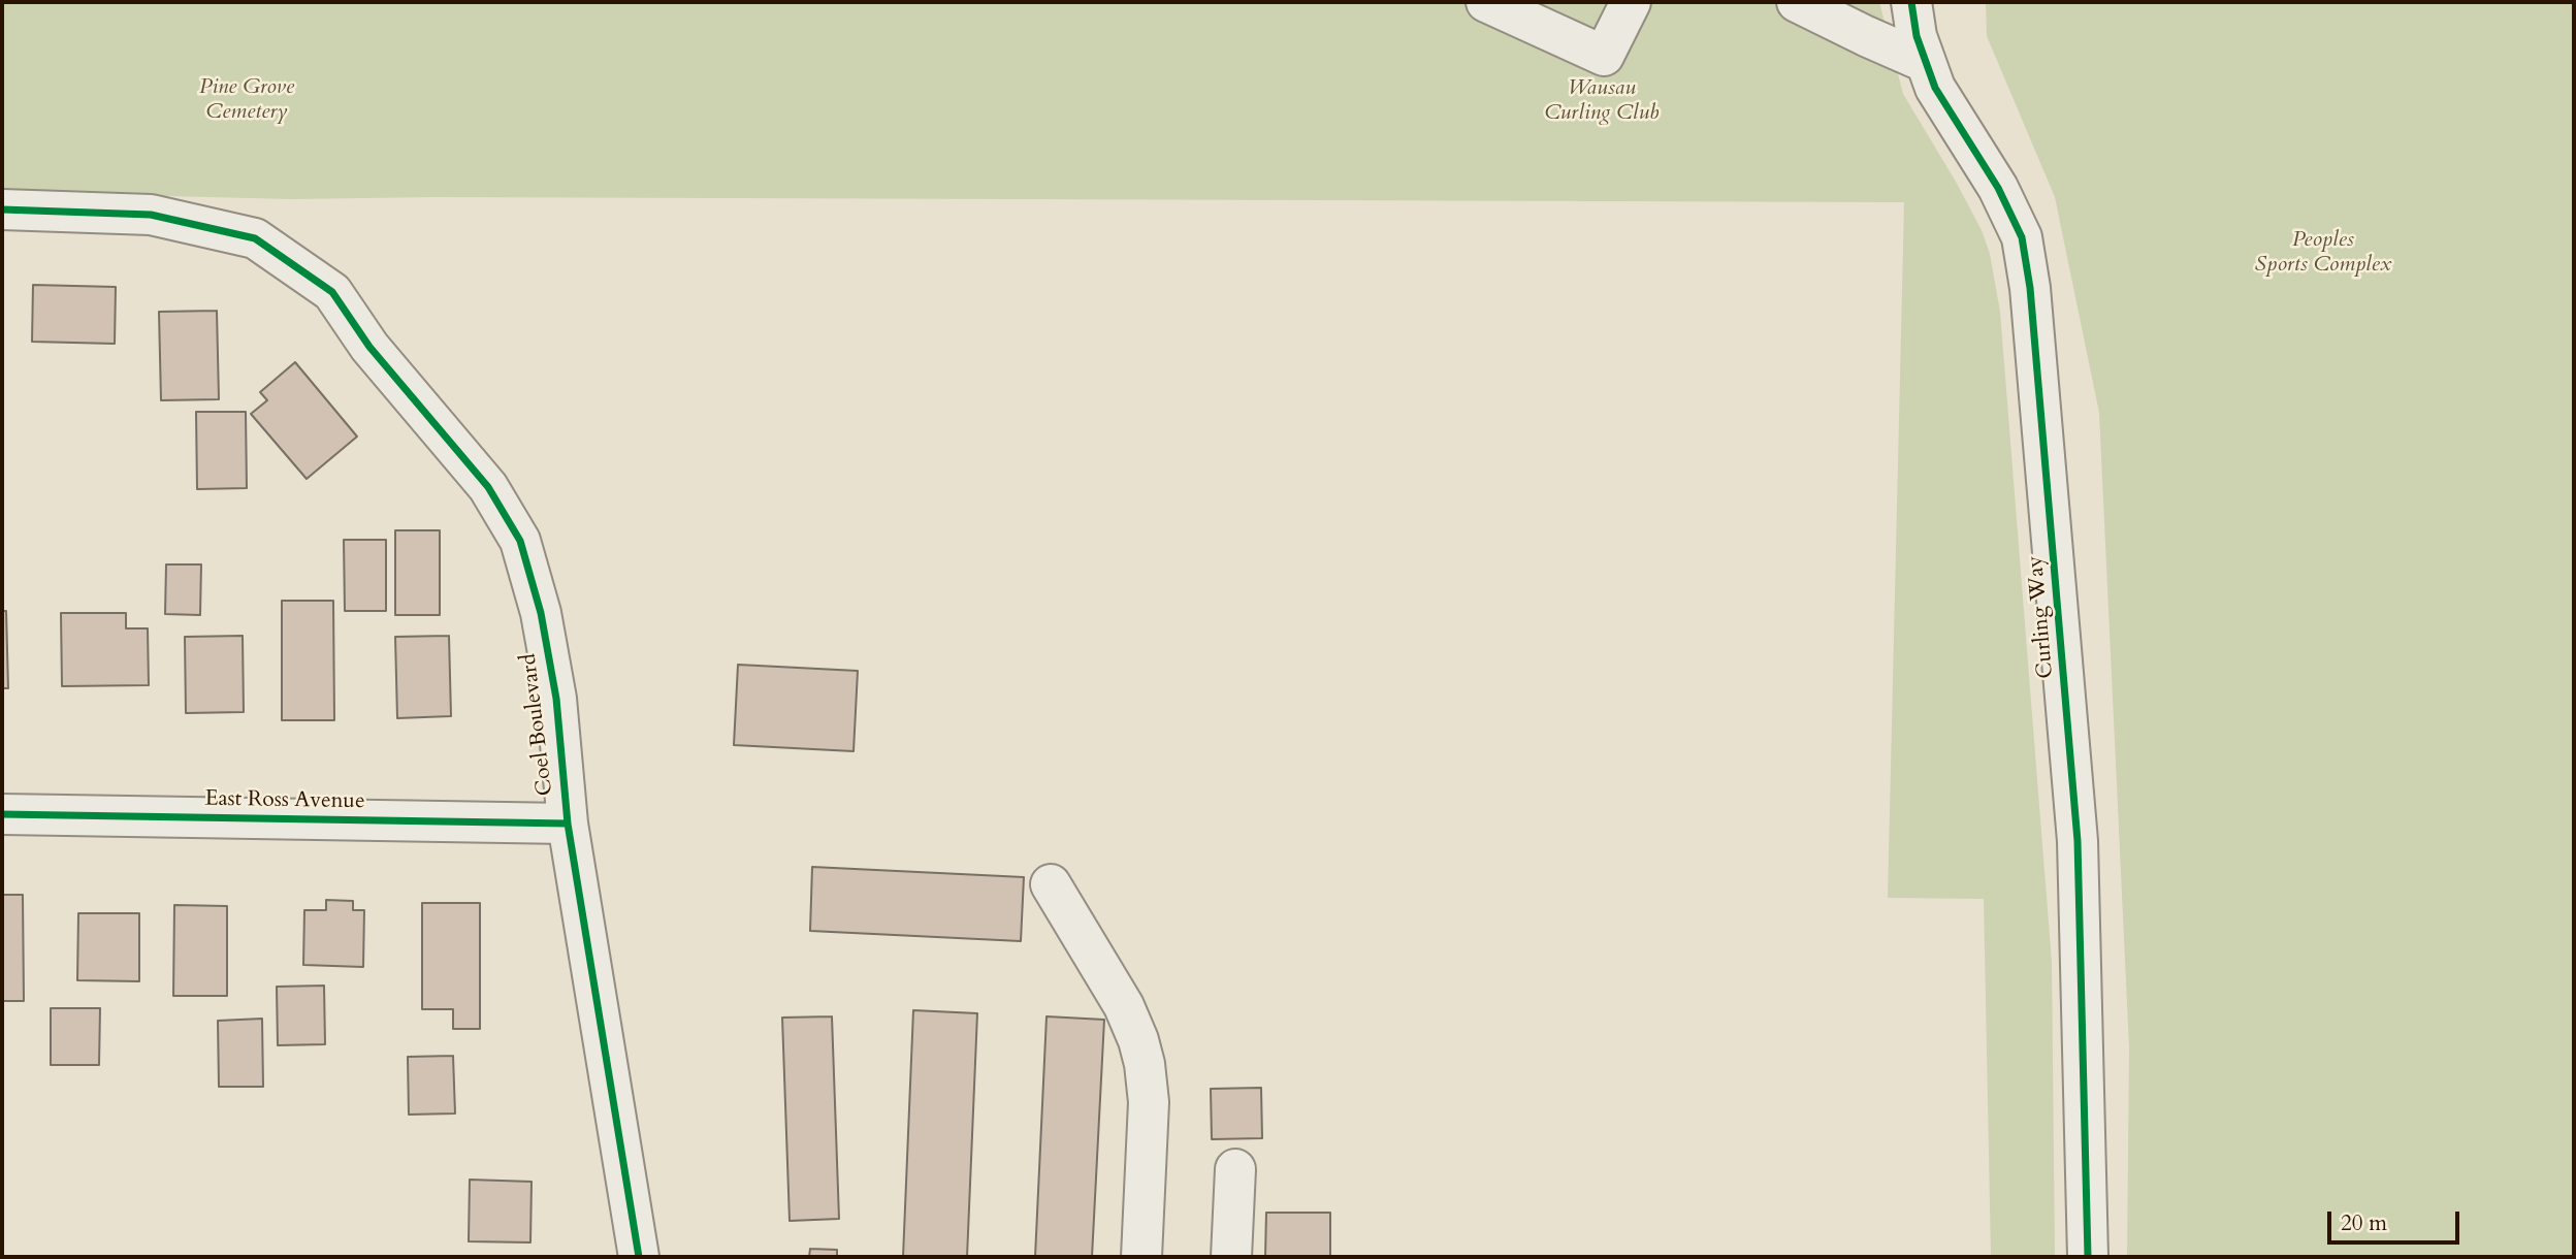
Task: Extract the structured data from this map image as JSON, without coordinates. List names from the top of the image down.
{
  "streets": {
    "street": ["Curling Way", "Coel Boulevard", "East Ross Avenue"]
  },
  "crossings": [
    ["Coel Boulevard", "East Ross Avenue"]
  ],
  "parks": ["Pine Grove Cemetery", "Wausau Curling Club", "Peoples Sports Complex"],
  "scale_bar": "20 m"
}
